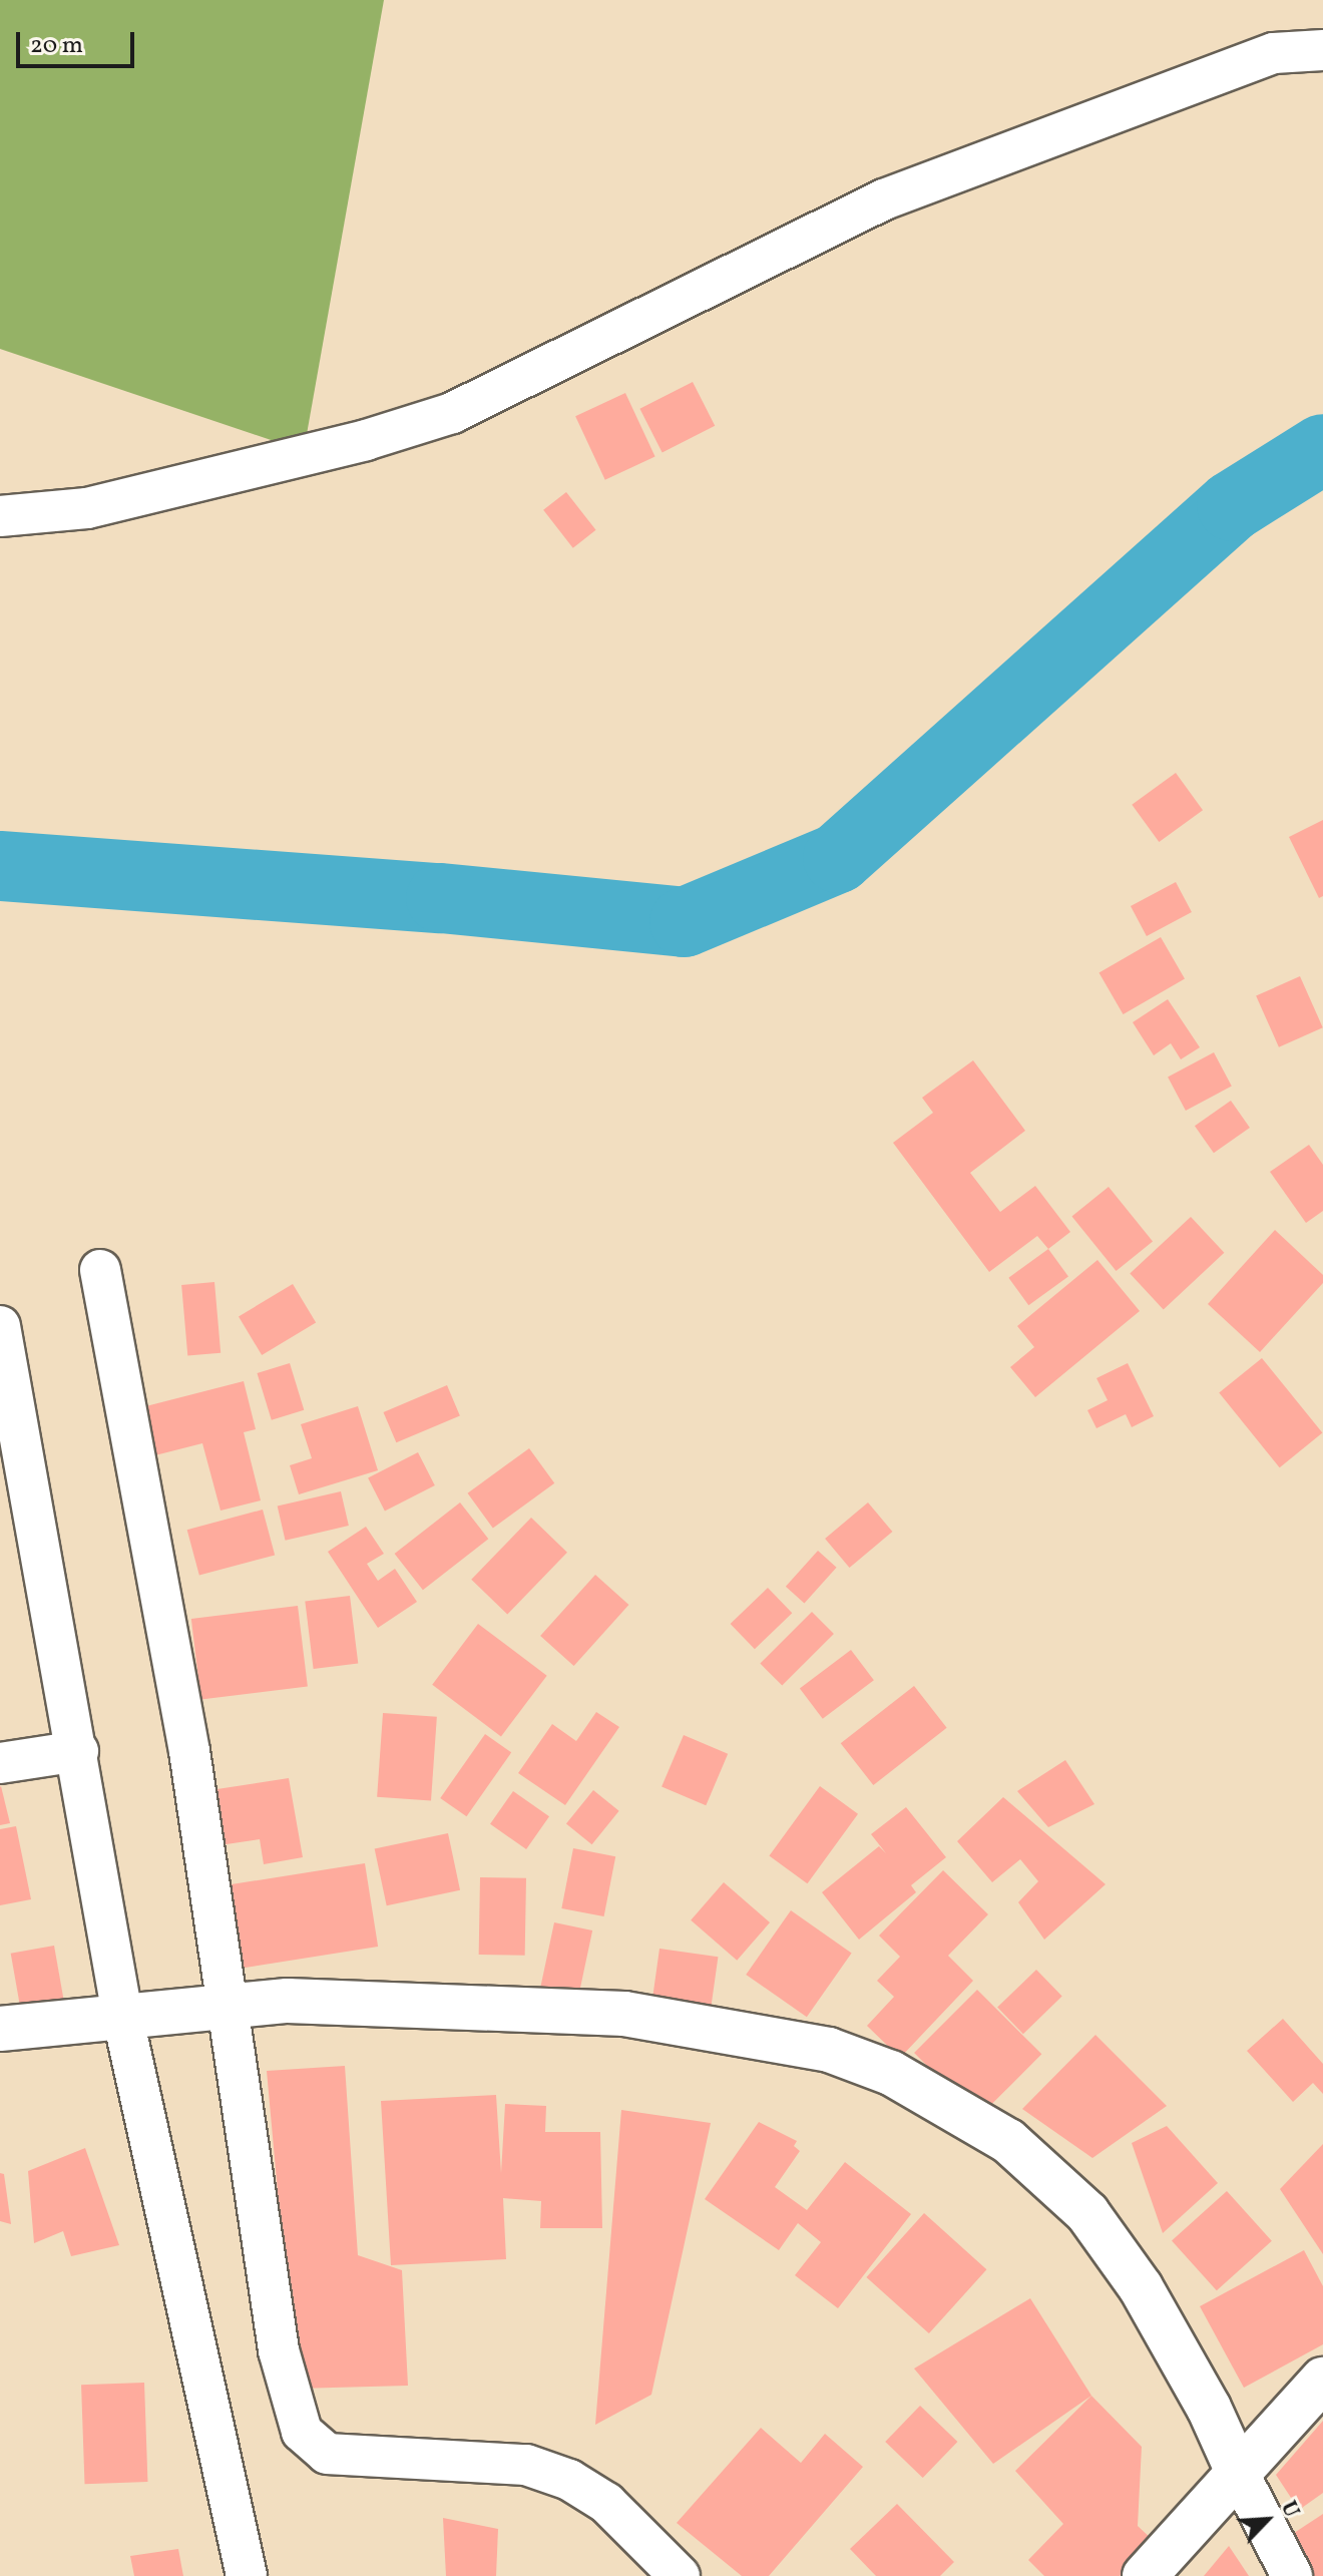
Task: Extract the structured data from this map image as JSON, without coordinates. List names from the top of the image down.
{
  "scale_bar": "20 m",
  "north": "top right"
}
